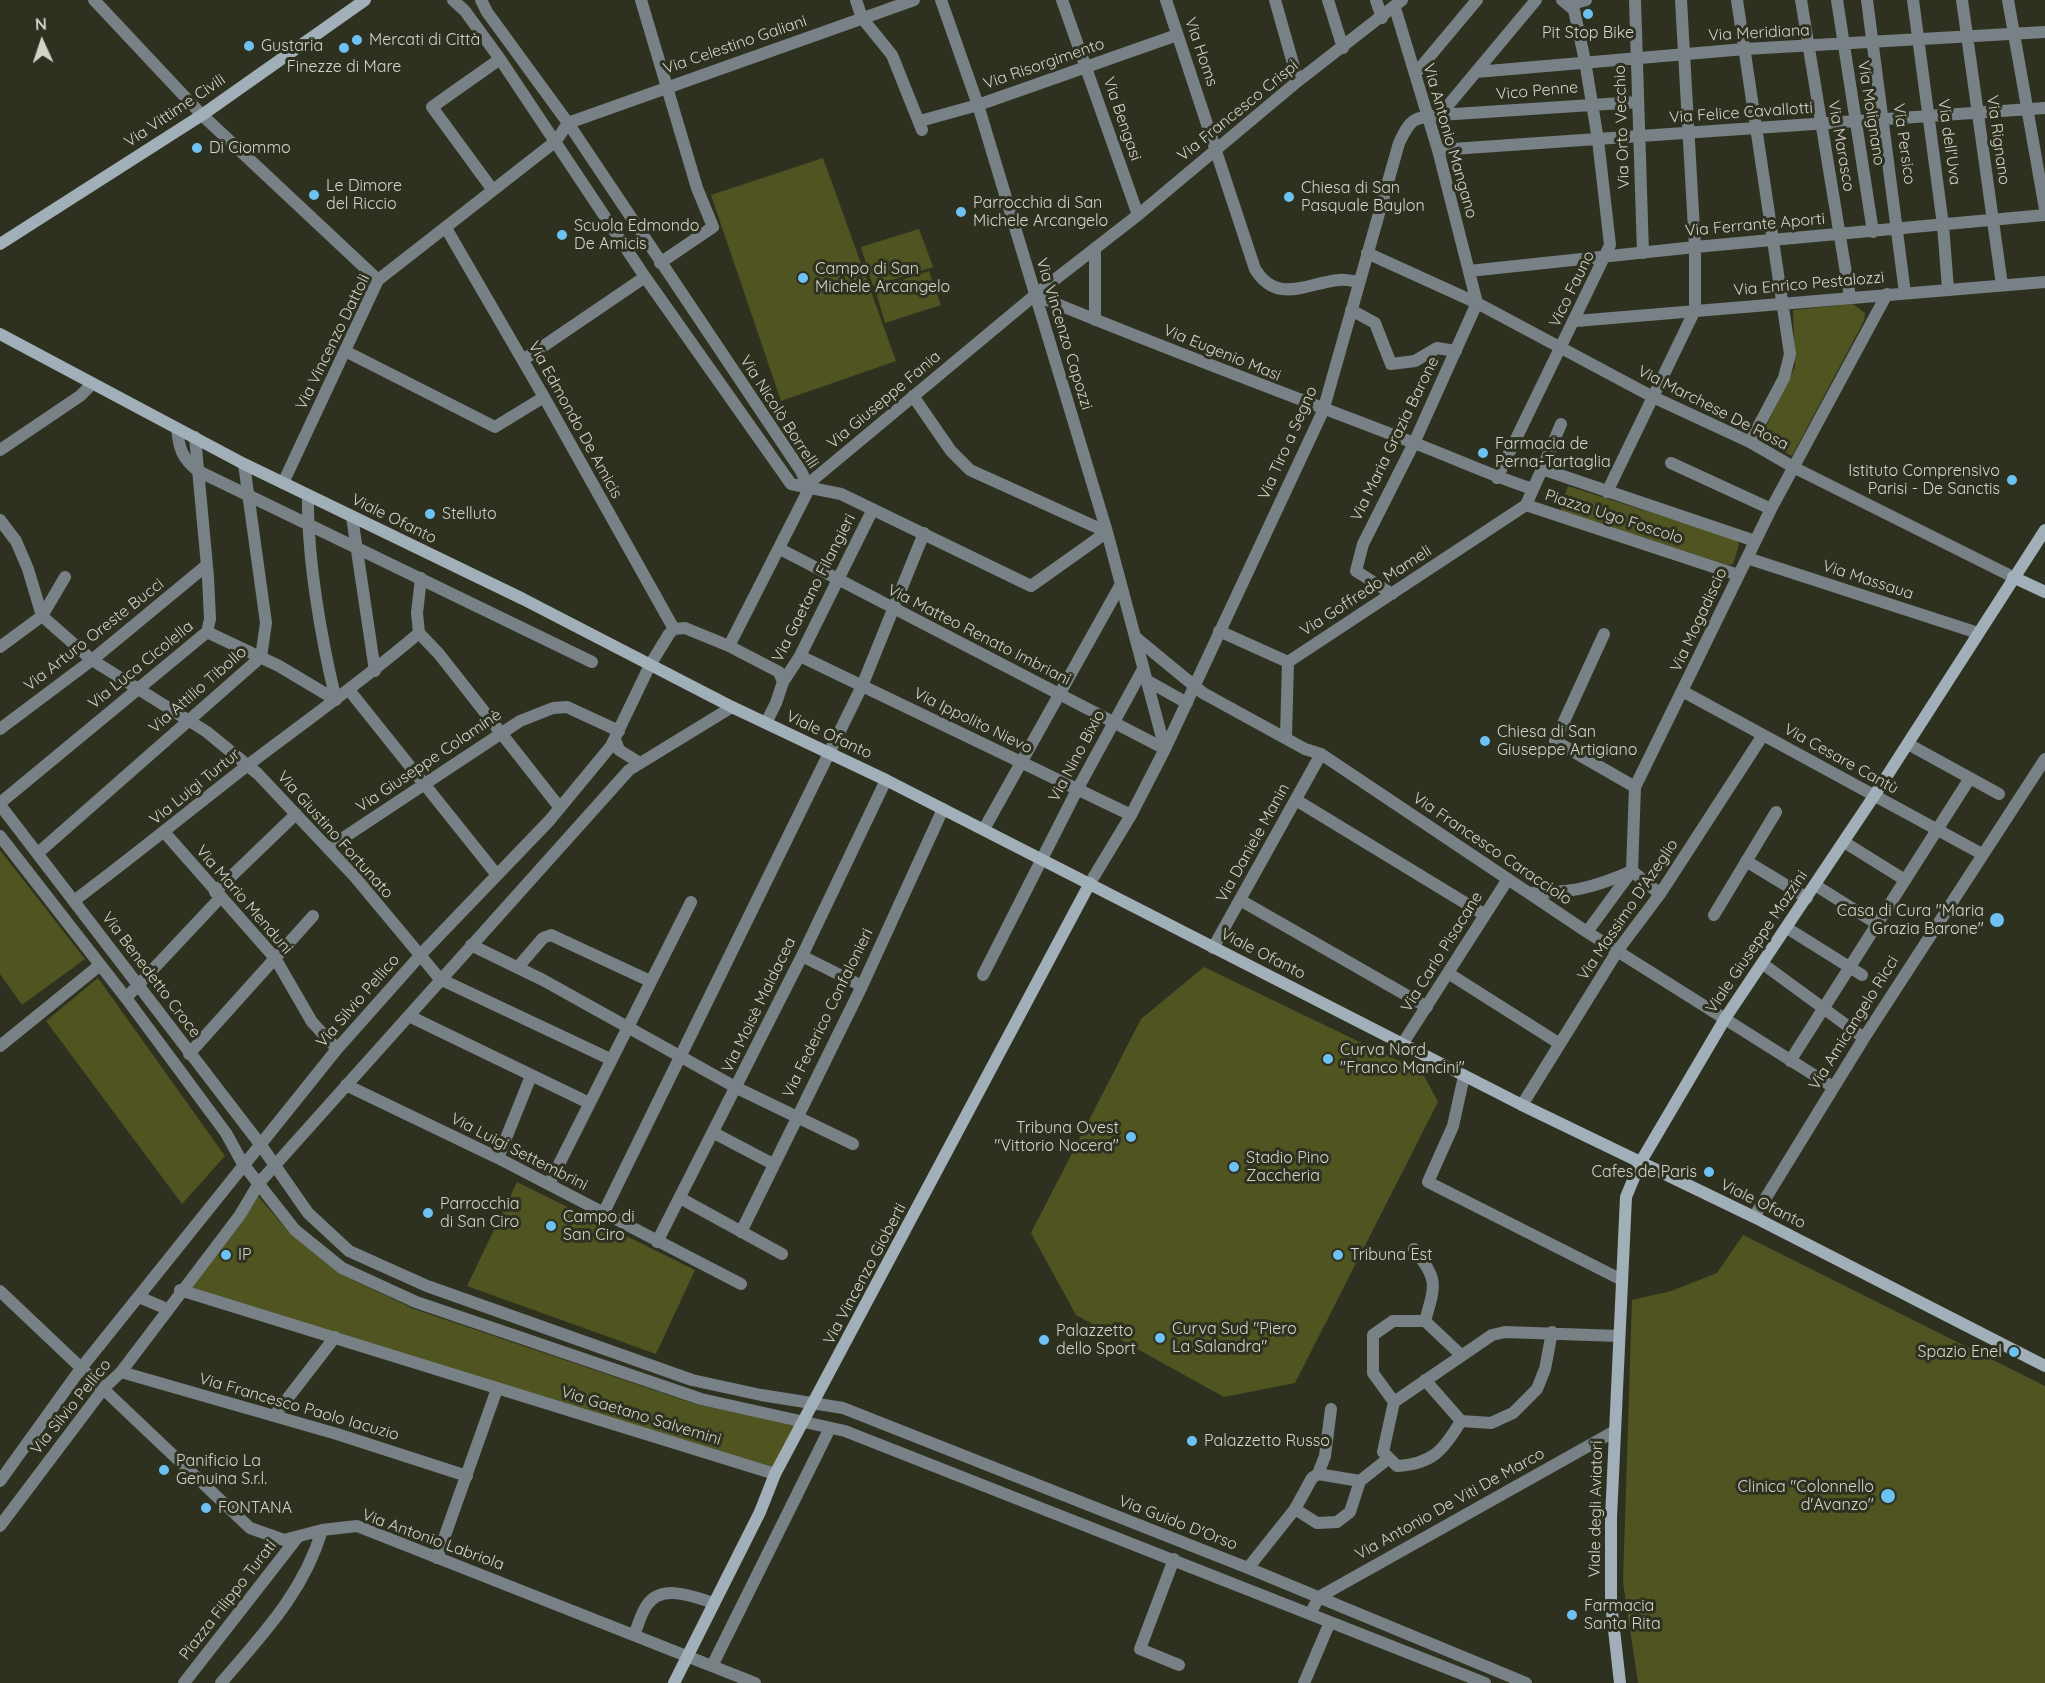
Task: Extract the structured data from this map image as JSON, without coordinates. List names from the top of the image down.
{
  "streets": {
    "main road": [
      "Via Vittime Civili",
      "Via Marchese De Rosa",
      "Viale Ofanto",
      "Viale Giuseppe Mazzini",
      "Via Vincenzo Gioberti",
      "Viale degli Aviatori"
    ],
    "street": [
      "Via Meridiana",
      "Via Celestino Galiani",
      "Via Homs",
      "Via Risorgimento",
      "Vico Penne",
      "Via Francesco Crispi",
      "Via Felice Cavallotti",
      "Via Molignano",
      "Via Bengasi",
      "Via Orto Vecchio",
      "Via Rignano",
      "Via Antonio Mangano",
      "Via dell'Uva",
      "Via Persico",
      "Via Marasco",
      "Via Ferrante Aporti",
      "Via Enrico Pestalozzi",
      "Vico Fauno",
      "Via Vincenzo Capozzi",
      "Via Vincenzo Dattoli",
      "Via Eugenio Masi",
      "Via Giuseppe Fania",
      "Via Nicolò Borrelli",
      "Via Edmondo De Amicis",
      "Via Maria Grazia Barone",
      "Via Tiro a Segno",
      "Piazza Ugo Foscolo",
      "Via Massaua",
      "Via Gaetano Filangieri",
      "Via Goffredo Mameli",
      "Via Mogadiscio",
      "Via Arturo Oreste Bucci",
      "Via Matteo Renato Imbriani",
      "Via Luca Cicolella",
      "Via Attilio Tibollo",
      "Via Ippolito Nievo",
      "Via Nino Bixio",
      "Via Cesare Cantù",
      "Via Giuseppe Colaminè",
      "Via Luigi Turtur",
      "Via Giustino Fortunato",
      "Via Daniele Manin",
      "Via Francesco Caracciolo",
      "Via Mario Menduni",
      "Via Massimo D'Azeglio",
      "Via Carlo Pisacane",
      "Via Benedetto Croce",
      "Via Silvio Pellico",
      "Via Moisè Maldacea",
      "Via Federico Confalonieri",
      "Via Amicangelo Ricci",
      "Via Luigi Settembrini",
      "Via Francesco Paolo Iacuzio",
      "Via Gaetano Salvemini",
      "Via Antonio De Viti De Marco",
      "Via Guido D'Orso",
      "Via Antonio Labriola",
      "Piazza Filippo Turati"
    ]
  },
  "crossings": [
    ["Via Meridiana", "Via Molignano"],
    ["Via Meridiana", "Via Orto Vecchio"],
    ["Via Meridiana", "Via Rignano"],
    ["Via Meridiana", "Via dell'Uva"],
    ["Via Meridiana", "Via Persico"],
    ["Via Meridiana", "Via Marasco"],
    ["Via Meridiana", "Vico Fauno"],
    ["Via Celestino Galiani", "Via Risorgimento"],
    ["Via Celestino Galiani", "Via Vincenzo Dattoli"],
    ["Via Celestino Galiani", "Via Nicolò Borrelli"],
    ["Via Homs", "Via Risorgimento"],
    ["Via Homs", "Via Francesco Crispi"],
    ["Via Homs", "Via Tiro a Segno"],
    ["Via Risorgimento", "Via Bengasi"],
    ["Via Risorgimento", "Via Vincenzo Capozzi"],
    ["Vico Penne", "Via Orto Vecchio"],
    ["Vico Penne", "Via Antonio Mangano"],
    ["Vico Penne", "Vico Fauno"],
    ["Vico Penne", "Via Tiro a Segno"],
    ["Via Francesco Crispi", "Via Bengasi"],
    ["Via Francesco Crispi", "Via Antonio Mangano"],
    ["Via Francesco Crispi", "Via Vincenzo Capozzi"],
    ["Via Francesco Crispi", "Via Eugenio Masi"],
    ["Via Francesco Crispi", "Via Giuseppe Fania"],
    ["Via Felice Cavallotti", "Via Molignano"],
    ["Via Felice Cavallotti", "Via Orto Vecchio"],
    ["Via Felice Cavallotti", "Via Rignano"],
    ["Via Felice Cavallotti", "Via Antonio Mangano"],
    ["Via Felice Cavallotti", "Via dell'Uva"],
    ["Via Felice Cavallotti", "Via Persico"],
    ["Via Felice Cavallotti", "Via Marasco"],
    ["Via Felice Cavallotti", "Vico Fauno"],
    ["Via Molignano", "Via Ferrante Aporti"],
    ["Via Orto Vecchio", "Via Ferrante Aporti"],
    ["Via Rignano", "Via Ferrante Aporti"],
    ["Via Rignano", "Via Enrico Pestalozzi"],
    ["Via Antonio Mangano", "Via Ferrante Aporti"],
    ["Via Antonio Mangano", "Via Tiro a Segno"],
    ["Via dell'Uva", "Via Ferrante Aporti"],
    ["Via dell'Uva", "Via Enrico Pestalozzi"],
    ["Via Persico", "Via Ferrante Aporti"],
    ["Via Persico", "Via Enrico Pestalozzi"],
    ["Via Marasco", "Via Ferrante Aporti"],
    ["Via Marasco", "Via Enrico Pestalozzi"],
    ["Via Ferrante Aporti", "Vico Fauno"],
    ["Via Enrico Pestalozzi", "Vico Fauno"],
    ["Via Enrico Pestalozzi", "Via Mogadiscio"],
    ["Vico Fauno", "Via Eugenio Masi"],
    ["Vico Fauno", "Via Marchese De Rosa"],
    ["Via Vincenzo Capozzi", "Via Eugenio Masi"],
    ["Via Vincenzo Capozzi", "Via Giuseppe Fania"],
    ["Via Vincenzo Capozzi", "Via Tiro a Segno"],
    ["Via Vincenzo Capozzi", "Via Gaetano Filangieri"],
    ["Via Vincenzo Capozzi", "Via Matteo Renato Imbriani"],
    ["Via Vincenzo Capozzi", "Via Nino Bixio"],
    ["Via Vincenzo Capozzi", "Via Francesco Caracciolo"],
    ["Via Vincenzo Dattoli", "Via Nicolò Borrelli"],
    ["Via Vincenzo Dattoli", "Via Edmondo De Amicis"],
    ["Via Vincenzo Dattoli", "Viale Ofanto"],
    ["Via Eugenio Masi", "Via Giuseppe Fania"],
    ["Via Eugenio Masi", "Via Maria Grazia Barone"],
    ["Via Eugenio Masi", "Via Tiro a Segno"],
    ["Via Eugenio Masi", "Piazza Ugo Foscolo"],
    ["Via Giuseppe Fania", "Via Nicolò Borrelli"],
    ["Via Giuseppe Fania", "Via Gaetano Filangieri"],
    ["Via Giuseppe Fania", "Via Matteo Renato Imbriani"],
    ["Via Marchese De Rosa", "Via Maria Grazia Barone"],
    ["Via Marchese De Rosa", "Via Tiro a Segno"],
    ["Via Marchese De Rosa", "Via Mogadiscio"],
    ["Via Marchese De Rosa", "Viale Giuseppe Mazzini"],
    ["Via Nicolò Borrelli", "Via Gaetano Filangieri"],
    ["Via Edmondo De Amicis", "Via Silvio Pellico"],
    ["Via Maria Grazia Barone", "Via Goffredo Mameli"],
    ["Via Tiro a Segno", "Viale Ofanto"],
    ["Via Tiro a Segno", "Via Matteo Renato Imbriani"],
    ["Via Tiro a Segno", "Via Ippolito Nievo"],
    ["Via Tiro a Segno", "Via Francesco Caracciolo"],
    ["Via Tiro a Segno", "Via Vincenzo Gioberti"],
    ["Piazza Ugo Foscolo", "Via Goffredo Mameli"],
    ["Piazza Ugo Foscolo", "Via Mogadiscio"],
    ["Viale Ofanto", "Via Gaetano Filangieri"],
    ["Viale Ofanto", "Via Luca Cicolella"],
    ["Viale Ofanto", "Via Attilio Tibollo"],
    ["Viale Ofanto", "Via Nino Bixio"],
    ["Viale Ofanto", "Via Daniele Manin"],
    ["Viale Ofanto", "Via Massimo D'Azeglio"],
    ["Viale Ofanto", "Viale Giuseppe Mazzini"],
    ["Viale Ofanto", "Via Carlo Pisacane"],
    ["Viale Ofanto", "Via Silvio Pellico"],
    ["Viale Ofanto", "Via Moisè Maldacea"],
    ["Viale Ofanto", "Via Federico Confalonieri"],
    ["Viale Ofanto", "Via Amicangelo Ricci"],
    ["Viale Ofanto", "Via Vincenzo Gioberti"],
    ["Viale Ofanto", "Viale degli Aviatori"],
    ["Via Massaua", "Via Mogadiscio"],
    ["Via Massaua", "Viale Giuseppe Mazzini"],
    ["Via Gaetano Filangieri", "Via Matteo Renato Imbriani"],
    ["Via Gaetano Filangieri", "Via Ippolito Nievo"],
    ["Via Mogadiscio", "Via Cesare Cantù"],
    ["Via Arturo Oreste Bucci", "Via Luca Cicolella"],
    ["Via Arturo Oreste Bucci", "Via Giustino Fortunato"],
    ["Via Matteo Renato Imbriani", "Via Nino Bixio"],
    ["Via Luca Cicolella", "Via Giustino Fortunato"],
    ["Via Luca Cicolella", "Via Benedetto Croce"],
    ["Via Attilio Tibollo", "Via Giustino Fortunato"],
    ["Via Attilio Tibollo", "Via Benedetto Croce"],
    ["Via Ippolito Nievo", "Via Nino Bixio"],
    ["Via Cesare Cantù", "Via Massimo D'Azeglio"],
    ["Via Cesare Cantù", "Viale Giuseppe Mazzini"],
    ["Via Cesare Cantù", "Via Amicangelo Ricci"],
    ["Via Giuseppe Colaminè", "Via Giustino Fortunato"],
    ["Via Giuseppe Colaminè", "Via Silvio Pellico"],
    ["Via Luigi Turtur", "Via Giustino Fortunato"],
    ["Via Luigi Turtur", "Via Mario Menduni"],
    ["Via Luigi Turtur", "Via Benedetto Croce"],
    ["Via Giustino Fortunato", "Via Silvio Pellico"],
    ["Via Daniele Manin", "Via Francesco Caracciolo"],
    ["Via Francesco Caracciolo", "Via Massimo D'Azeglio"],
    ["Via Francesco Caracciolo", "Viale Giuseppe Mazzini"],
    ["Via Francesco Caracciolo", "Via Carlo Pisacane"],
    ["Via Francesco Caracciolo", "Via Amicangelo Ricci"],
    ["Via Mario Menduni", "Via Silvio Pellico"],
    ["Viale Giuseppe Mazzini", "Viale degli Aviatori"],
    ["Via Benedetto Croce", "Via Silvio Pellico"],
    ["Via Benedetto Croce", "Via Gaetano Salvemini"],
    ["Via Silvio Pellico", "Via Luigi Settembrini"],
    ["Via Silvio Pellico", "Via Francesco Paolo Iacuzio"],
    ["Via Silvio Pellico", "Via Gaetano Salvemini"],
    ["Via Silvio Pellico", "Via Antonio Labriola"],
    ["Via Moisè Maldacea", "Via Luigi Settembrini"],
    ["Via Vincenzo Gioberti", "Via Gaetano Salvemini"],
    ["Via Vincenzo Gioberti", "Via Guido D'Orso"],
    ["Via Vincenzo Gioberti", "Via Antonio Labriola"],
    ["Via Antonio De Viti De Marco", "Viale degli Aviatori"],
    ["Via Antonio De Viti De Marco", "Via Guido D'Orso"],
    ["Via Antonio Labriola", "Piazza Filippo Turati"]
  ],
  "places": [
    "Pit Stop Bike",
    "Mercati di Città",
    "Gustaria",
    "Finezze di Mare",
    "Di Ciommo",
    "Le Dimore del Riccio",
    "Chiesa di San Pasquale Baylon",
    "Parrocchia di San Michele Arcangelo",
    "Scuola Edmondo De Amicis",
    "Campo di San Michele Arcangelo",
    "Farmacia de Perna-Tartaglia",
    "Istituto Comprensivo Parisi - De Sanctis",
    "Stelluto",
    "Chiesa di San Giuseppe Artigiano",
    "Casa di Cura \"Maria Grazia Barone\"",
    "Curva Nord \"Franco Mancini\"",
    "Tribuna Ovest \"Vittorio Nocera\"",
    "Stadio Pino Zaccheria",
    "Cafes de Paris",
    "Parrocchia di San Ciro",
    "Campo di San Ciro",
    "IP",
    "Tribuna Est",
    "Curva Sud \"Piero La Salandra\"",
    "Palazzetto dello Sport",
    "Spazio Enel",
    "Palazzetto Russo",
    "Panificio La Genuina S.r.l.",
    "Clinica \"Colonnello d'Avanzo\"",
    "FONTANA",
    "Farmacia Santa Rita"
  ],
  "north": "top"
}
